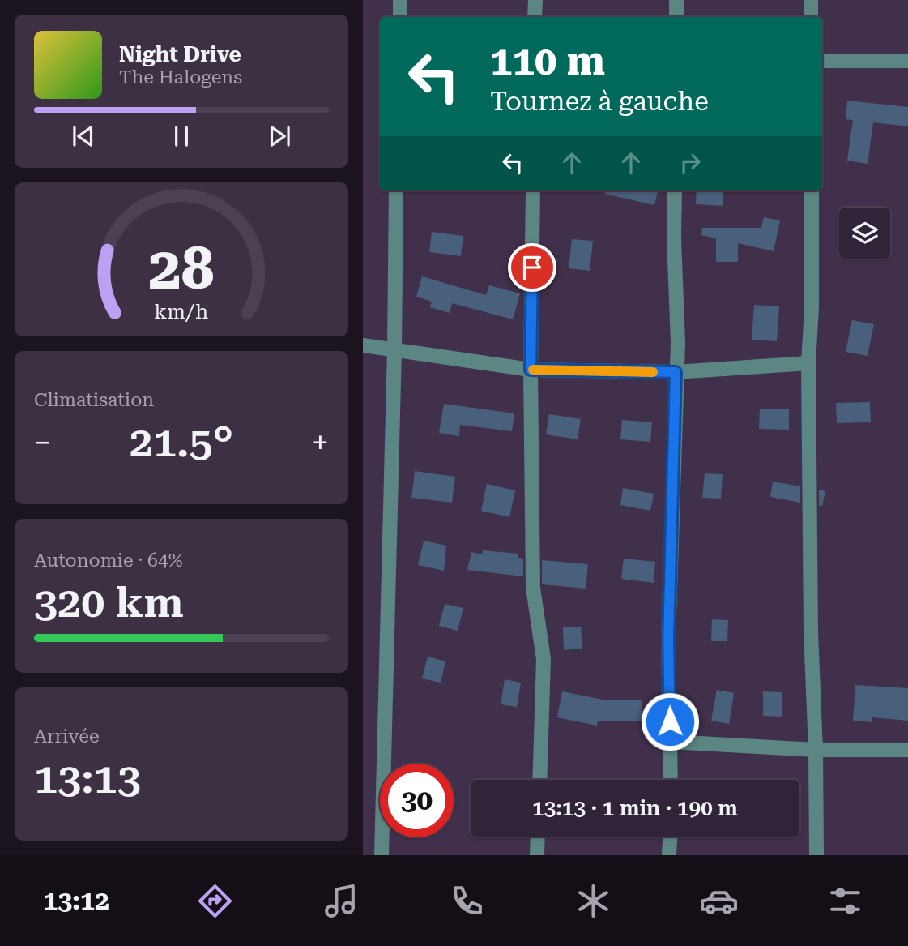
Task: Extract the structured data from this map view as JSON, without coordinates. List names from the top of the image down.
{
  "page": {
    "turn": ["110 m", "Tournez à gauche"],
    "song": ["Night Drive", "The Halogens"],
    "tile": [
      "Climatisation",
      ["Autonomie · 64%", "320 km"],
      ["Arrivée", "13:13"]
    ],
    "heat": ["−", "21.5°", "+"],
    "limit": "30",
    "trip": "13:13 · 1 min · 190 m",
    "tabs": "13:12",
    "gauge": ["28", "km/h"]
  }
}
